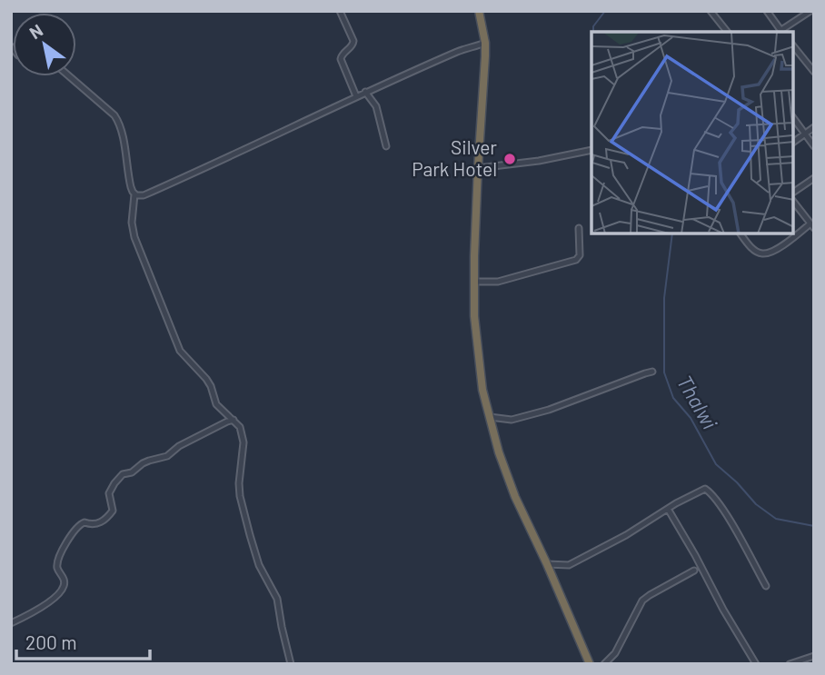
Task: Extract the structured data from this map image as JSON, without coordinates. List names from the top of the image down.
{
  "water": ["Thalwi"],
  "places": ["Silver Park Hotel"],
  "scale_bar": "200 m",
  "north": "top left"
}
